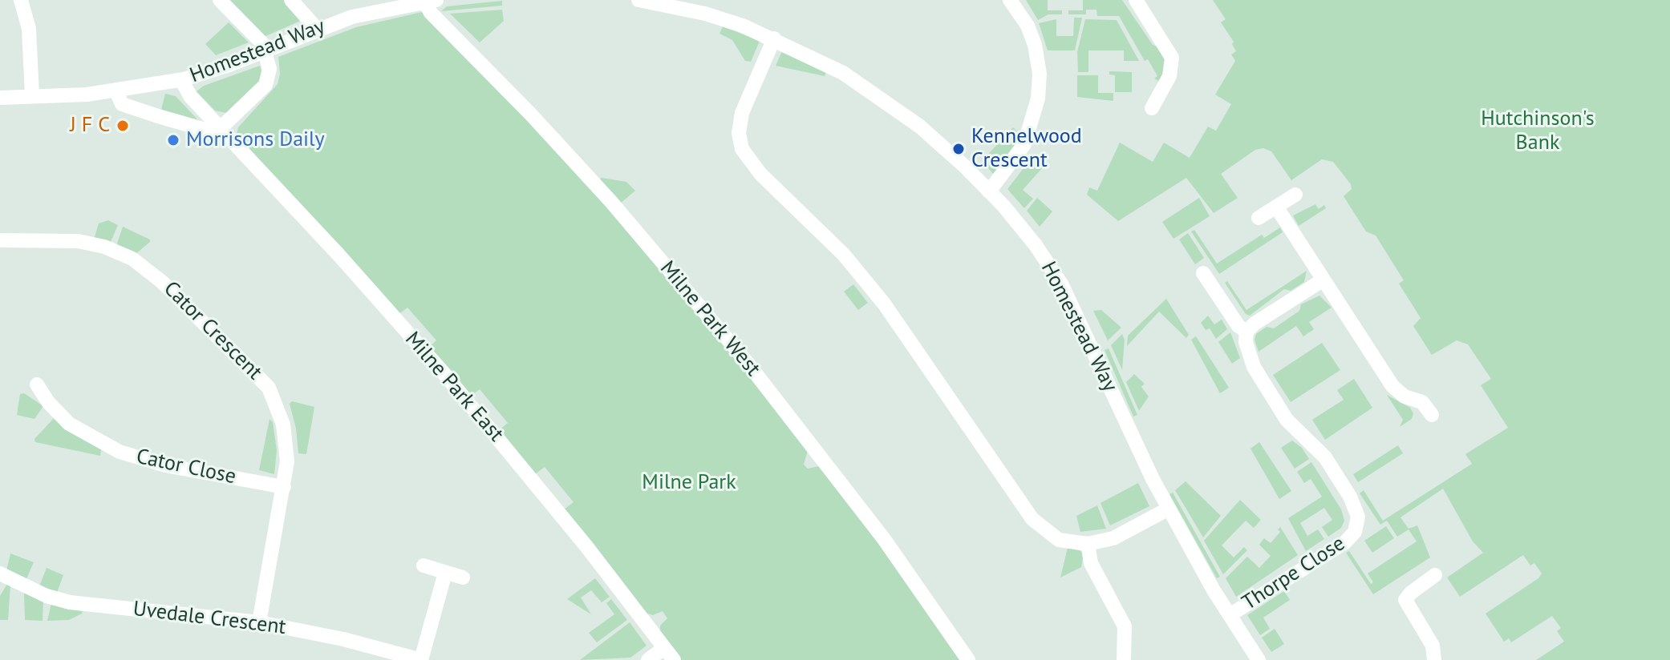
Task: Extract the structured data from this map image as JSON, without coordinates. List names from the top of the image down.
{
  "streets": {
    "street": [
      "Homestead Way",
      "Milne Park West",
      "Cator Crescent",
      "Milne Park East",
      "Cator Close",
      "Thorpe Close",
      "Uvedale Crescent"
    ]
  },
  "crossings": [
    ["Homestead Way", "Milne Park West"],
    ["Homestead Way", "Milne Park East"],
    ["Homestead Way", "Thorpe Close"],
    ["Cator Crescent", "Cator Close"],
    ["Cator Crescent", "Uvedale Crescent"]
  ],
  "parks": ["Hutchinson's Bank", "Milne Park"],
  "places": ["J F C", "Morrisons Daily", "Kennelwood Crescent"]
}
